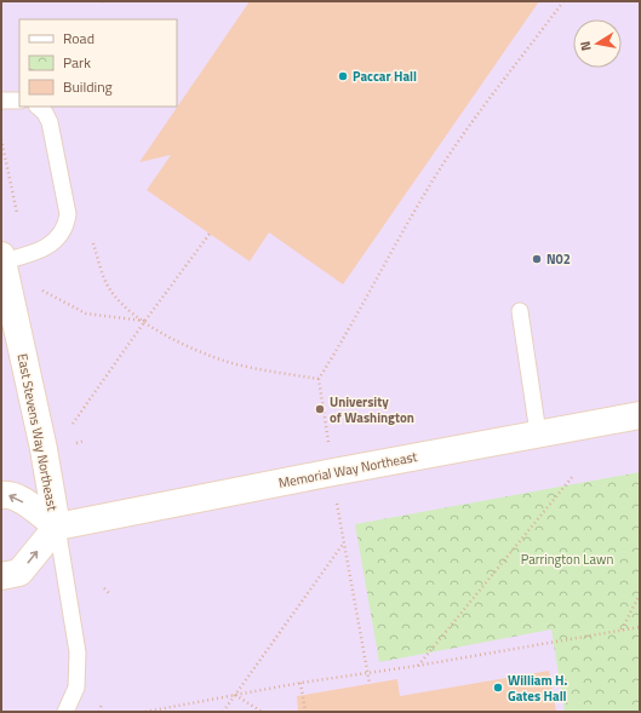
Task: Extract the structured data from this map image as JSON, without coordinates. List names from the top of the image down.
{
  "streets": {
    "street": ["East Stevens Way Northeast", "Memorial Way Northeast"]
  },
  "crossings": [
    ["East Stevens Way Northeast", "Memorial Way Northeast"]
  ],
  "parks": ["Parrington Lawn"],
  "places": [
    "Paccar Hall",
    "N02",
    "University of Washington",
    "William H. Gates Hall"
  ],
  "legend": ["Road", "Park", "Building"],
  "north": "left"
}
